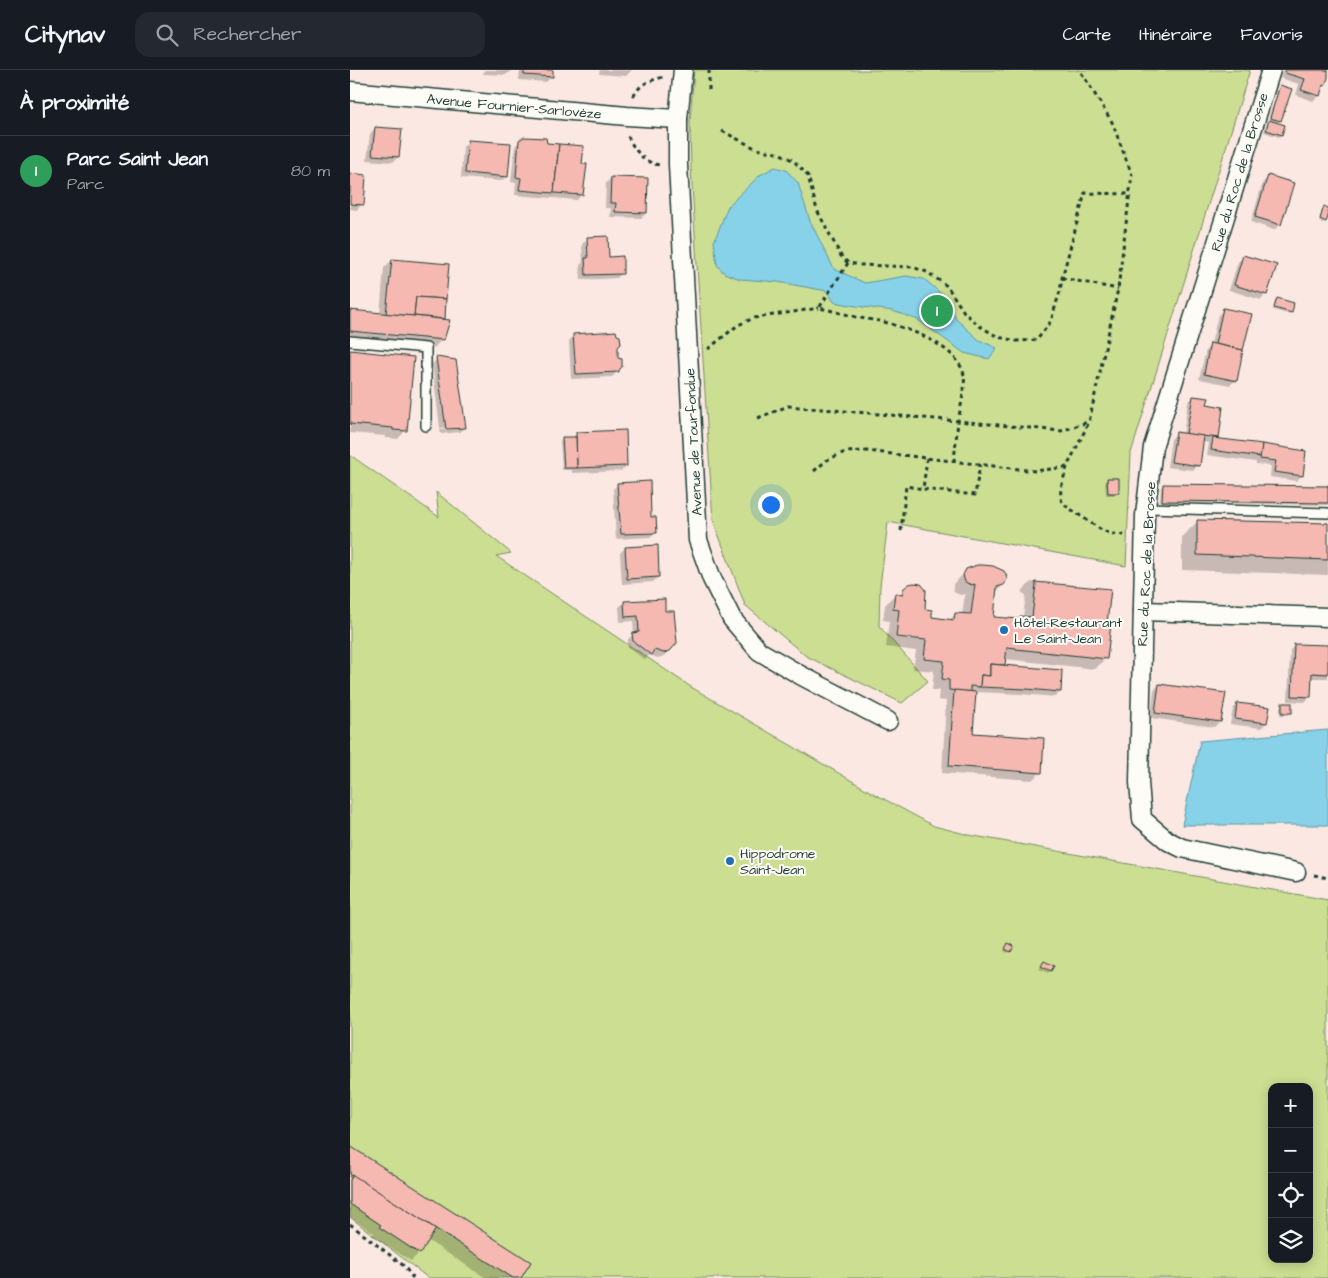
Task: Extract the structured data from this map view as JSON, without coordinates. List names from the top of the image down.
{
  "streets": {
    "street": ["Avenue Fournier-Sarlovèze", "Rue du Roc de la Brosse", "Avenue de Tourfondue"]
  },
  "crossings": [
    ["Avenue Fournier-Sarlovèze", "Avenue de Tourfondue"]
  ],
  "places": ["Hôtel-Restaurant Le Saint-Jean", "Hippodrome Saint-Jean"],
  "page": {
    "header": "Citynav",
    "search": "Rechercher",
    "nav": ["Carte", "Itinéraire", "Favoris"],
    "heading": "À proximité",
    "list": [
      {
        "mark": "1",
        "name": "Parc Saint Jean",
        "note": "Parc",
        "value": "80 m"
      }
    ],
    "pins": "1",
    "map_buttons": ["+", "−"]
  }
}
